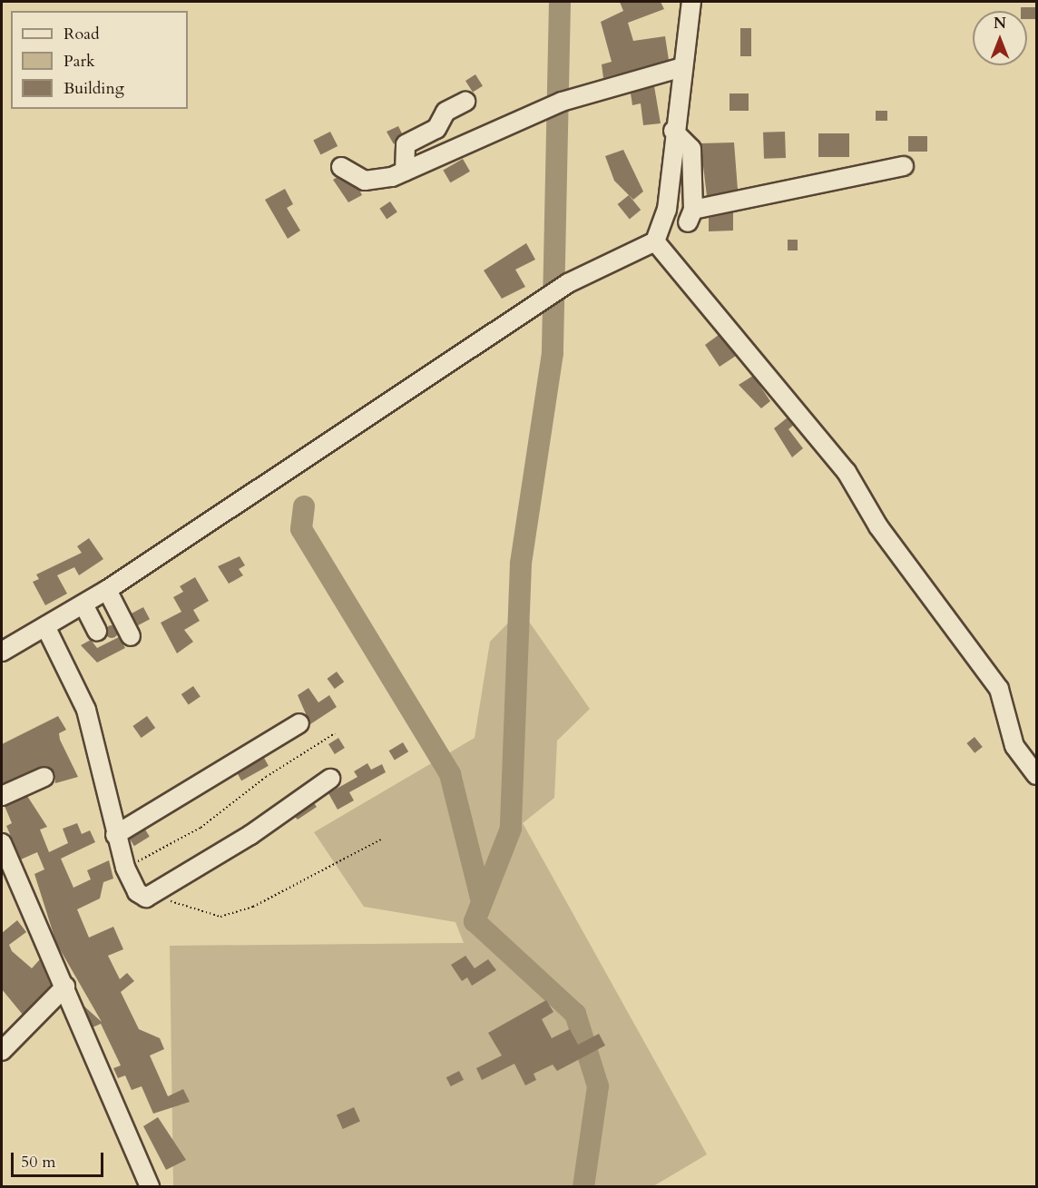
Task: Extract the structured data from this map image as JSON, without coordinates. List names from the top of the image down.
{
  "legend": ["Road", "Park", "Building"],
  "scale_bar": "50 m",
  "north": "top"
}
